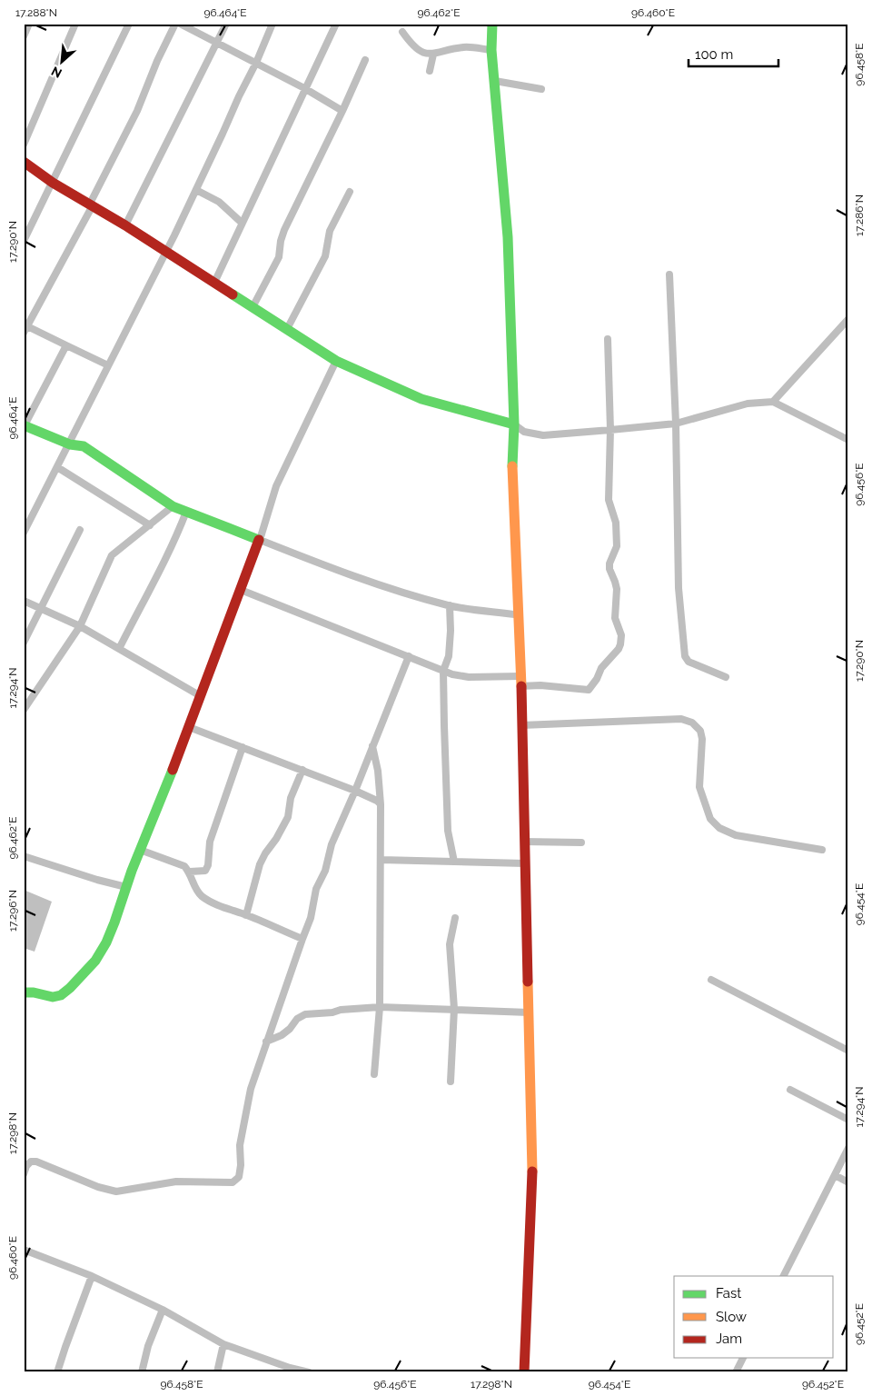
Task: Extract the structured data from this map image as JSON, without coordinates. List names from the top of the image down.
{
  "legend": ["Fast", "Slow", "Jam"],
  "scale_bar": "100 m",
  "north": "bottom left",
  "coordinates": [
    "17.288°N",
    "96.464°E",
    "96.462°E",
    "96.460°E",
    "96.458°E",
    "17.286°N",
    "17.290°N",
    "96.456°E",
    "17.294°N",
    "96.454°E",
    "17.296°N",
    "17.298°N",
    "96.452°E"
  ]
}
